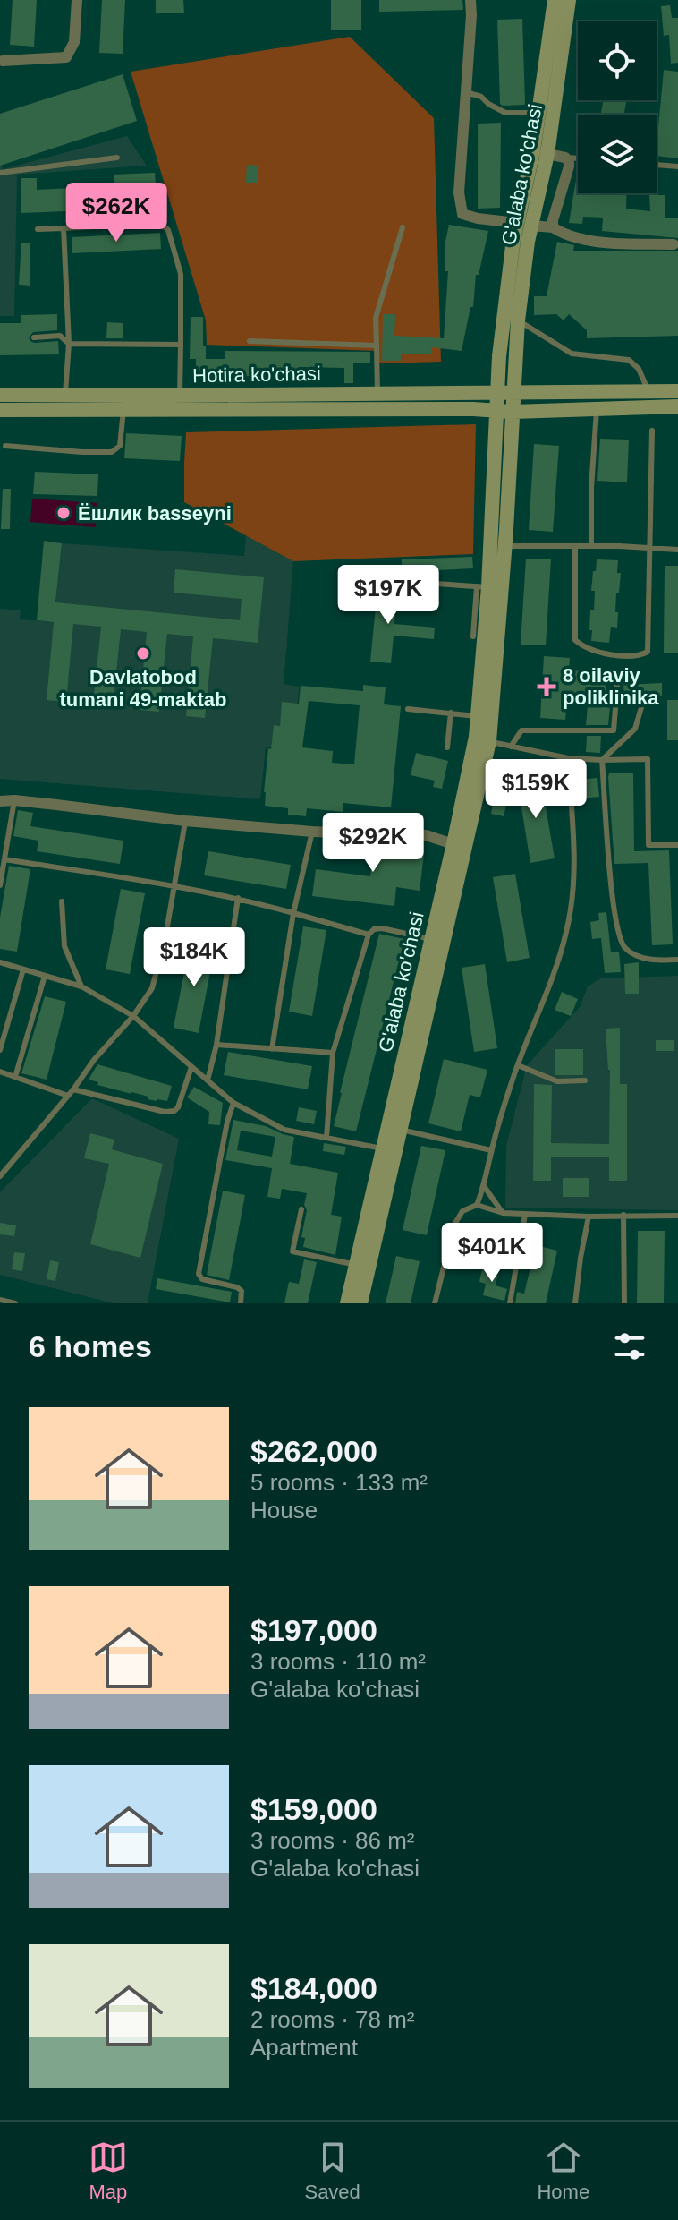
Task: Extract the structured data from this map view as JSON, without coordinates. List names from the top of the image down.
{
  "streets": {
    "main road": ["G'alaba ko'chasi", "Hotira ko'chasi"]
  },
  "crossings": [
    ["G'alaba ko'chasi", "Hotira ko'chasi"]
  ],
  "places": {
    "other": ["Ёшлик basseyni", "Davlatobod tumani 49-maktab"],
    "health": ["8 oilaviy poliklinika"]
  },
  "page": {
    "price": [
      "$262K",
      "$197K",
      "$159K",
      "$292K",
      "$184K",
      "$401K"
    ],
    "heading": "6 homes",
    "list": [
      {
        "name": "$262,000",
        "note": "5 rooms · 133 m² · House"
      },
      {
        "name": "$197,000",
        "note": "3 rooms · 110 m² · G'alaba ko'chasi"
      },
      {
        "name": "$159,000",
        "note": "3 rooms · 86 m² · G'alaba ko'chasi"
      },
      {
        "name": "$184,000",
        "note": "2 rooms · 78 m² · Apartment"
      }
    ],
    "tabs": ["Map", "Saved", "Home"]
  }
}
